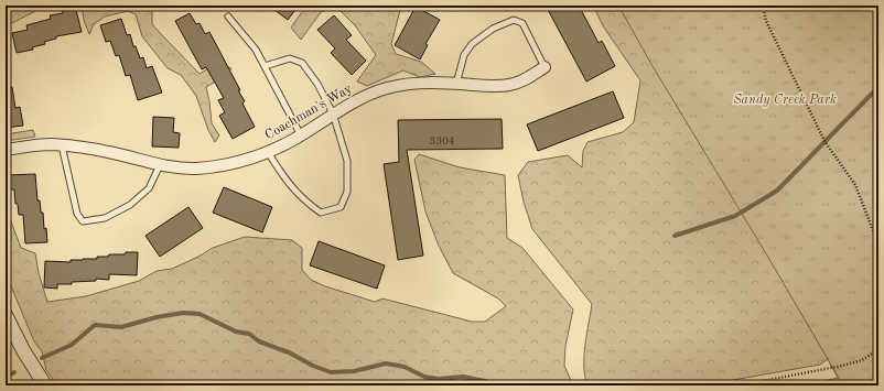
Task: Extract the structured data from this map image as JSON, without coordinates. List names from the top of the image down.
{
  "streets": {
    "street": ["Coachman's Way"]
  },
  "parks": ["Sandy Creek Park"],
  "house_numbers": ["3304"]
}
